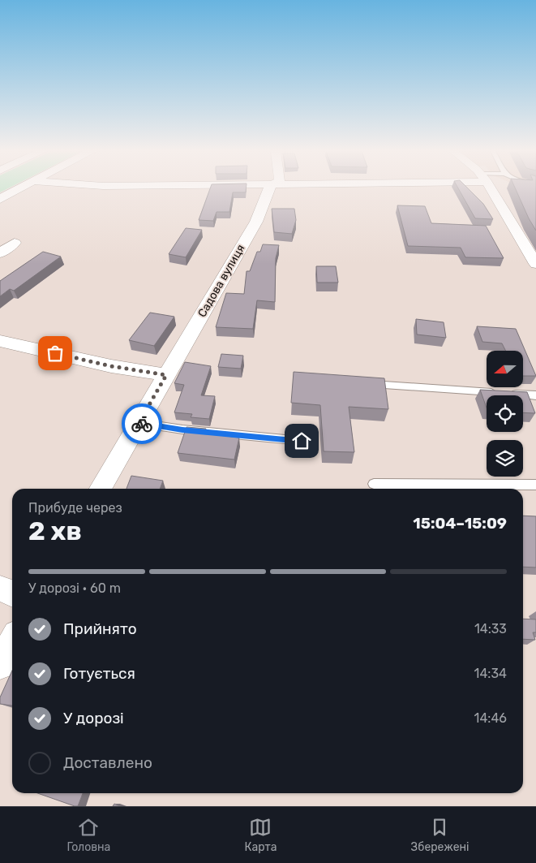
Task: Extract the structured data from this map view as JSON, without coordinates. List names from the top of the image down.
{
  "streets": {
    "street": ["Садова вулиця"]
  },
  "north": "left",
  "page": {
    "heading": ["2 хв", "Прибуде через", "15:04–15:09"],
    "bar": "У дорозі · 60 m",
    "list": [
      ["Прийнято", "14:33"],
      ["Готується", "14:34"],
      ["У дорозі", "14:46"],
      "Доставлено"
    ],
    "tabs": ["Головна", "Карта", "Збережені"]
  }
}
